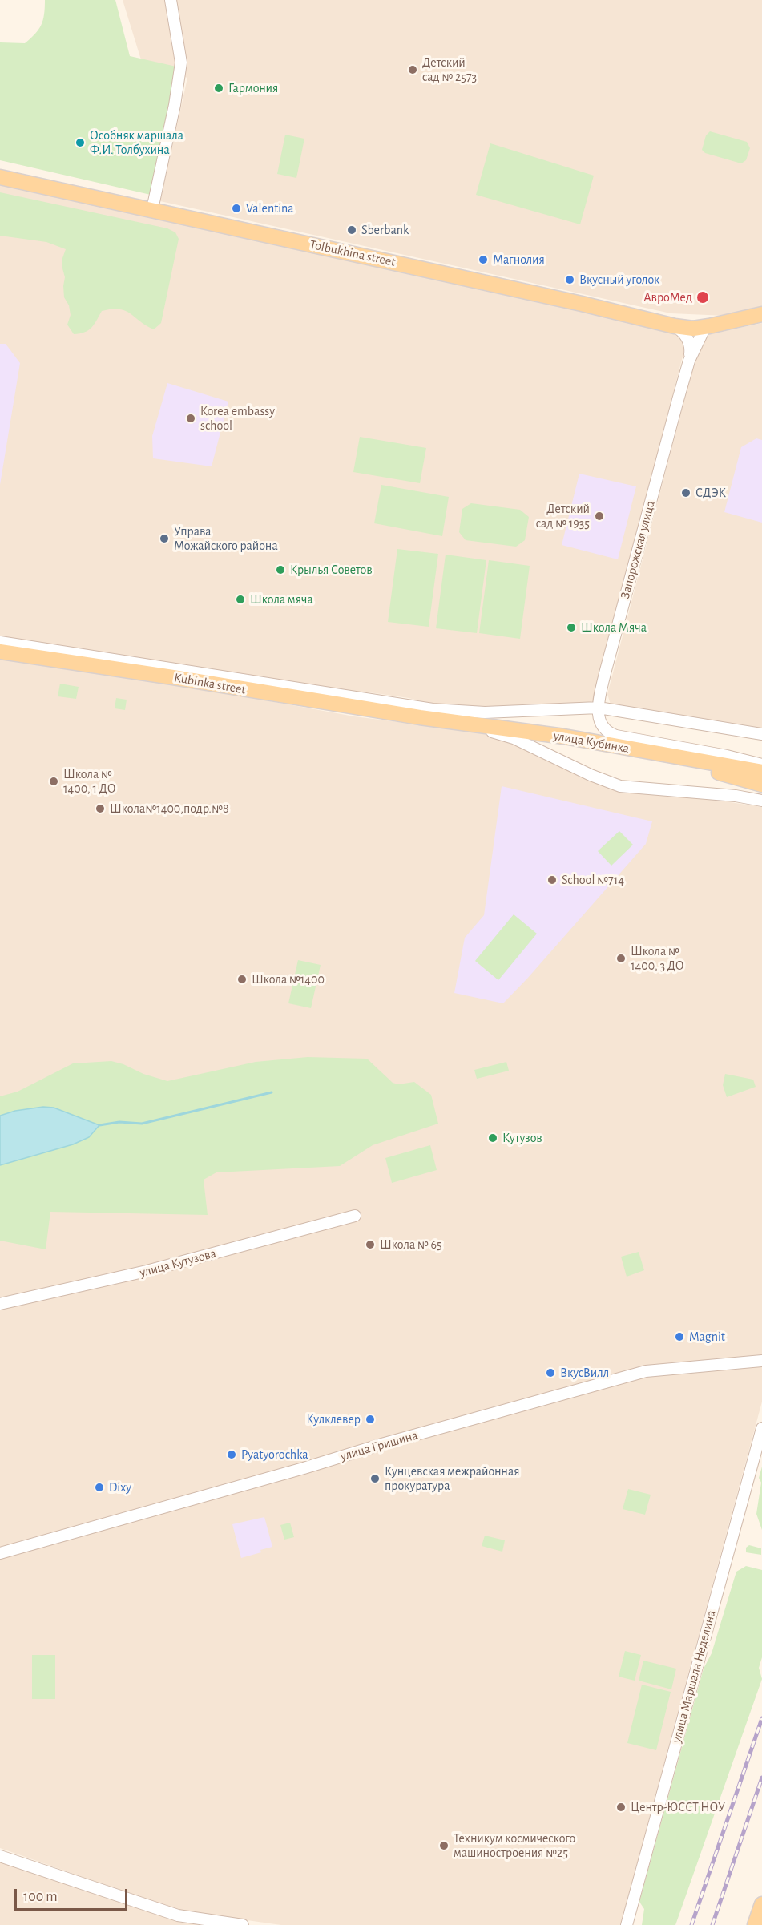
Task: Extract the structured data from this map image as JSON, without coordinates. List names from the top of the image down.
{
  "streets": {
    "main road": ["Tolbukhina street", "улица Кубинка"],
    "street": [
      "Запорожская улица",
      "улица Кутузова",
      "улица Гришина",
      "улица Маршала Неделина"
    ]
  },
  "crossings": [
    ["Tolbukhina street", "Запорожская улица"]
  ],
  "places": [
    "Детский сад № 2573",
    "Гармония",
    "Особняк маршала Ф.И. Толбухина",
    "Valentina",
    "Sberbank",
    "Магнолия",
    "Вкусный уголок",
    "АвроМед",
    "Korea embassy school",
    "СДЭК",
    "Детский сад № 1935",
    "Управа Можайского района",
    "Крылья Советов",
    "Школа мяча",
    "Школа Мяча",
    "Школа № 1400, 1 ДО",
    "Школа№1400,подр.№8",
    "School №714",
    "Школа № 1400, 3 ДО",
    "Школа №1400",
    "Кутузов",
    "Школа № 65",
    "Magnit",
    "ВкусВилл",
    "Кулклевер",
    "Pyatyorochka",
    "Кунцевская межрайонная прокуратура",
    "Dixy",
    "Центр-ЮССТ НОУ",
    "Техникум космического машиностроения №25"
  ],
  "scale_bar": "100 m"
}
